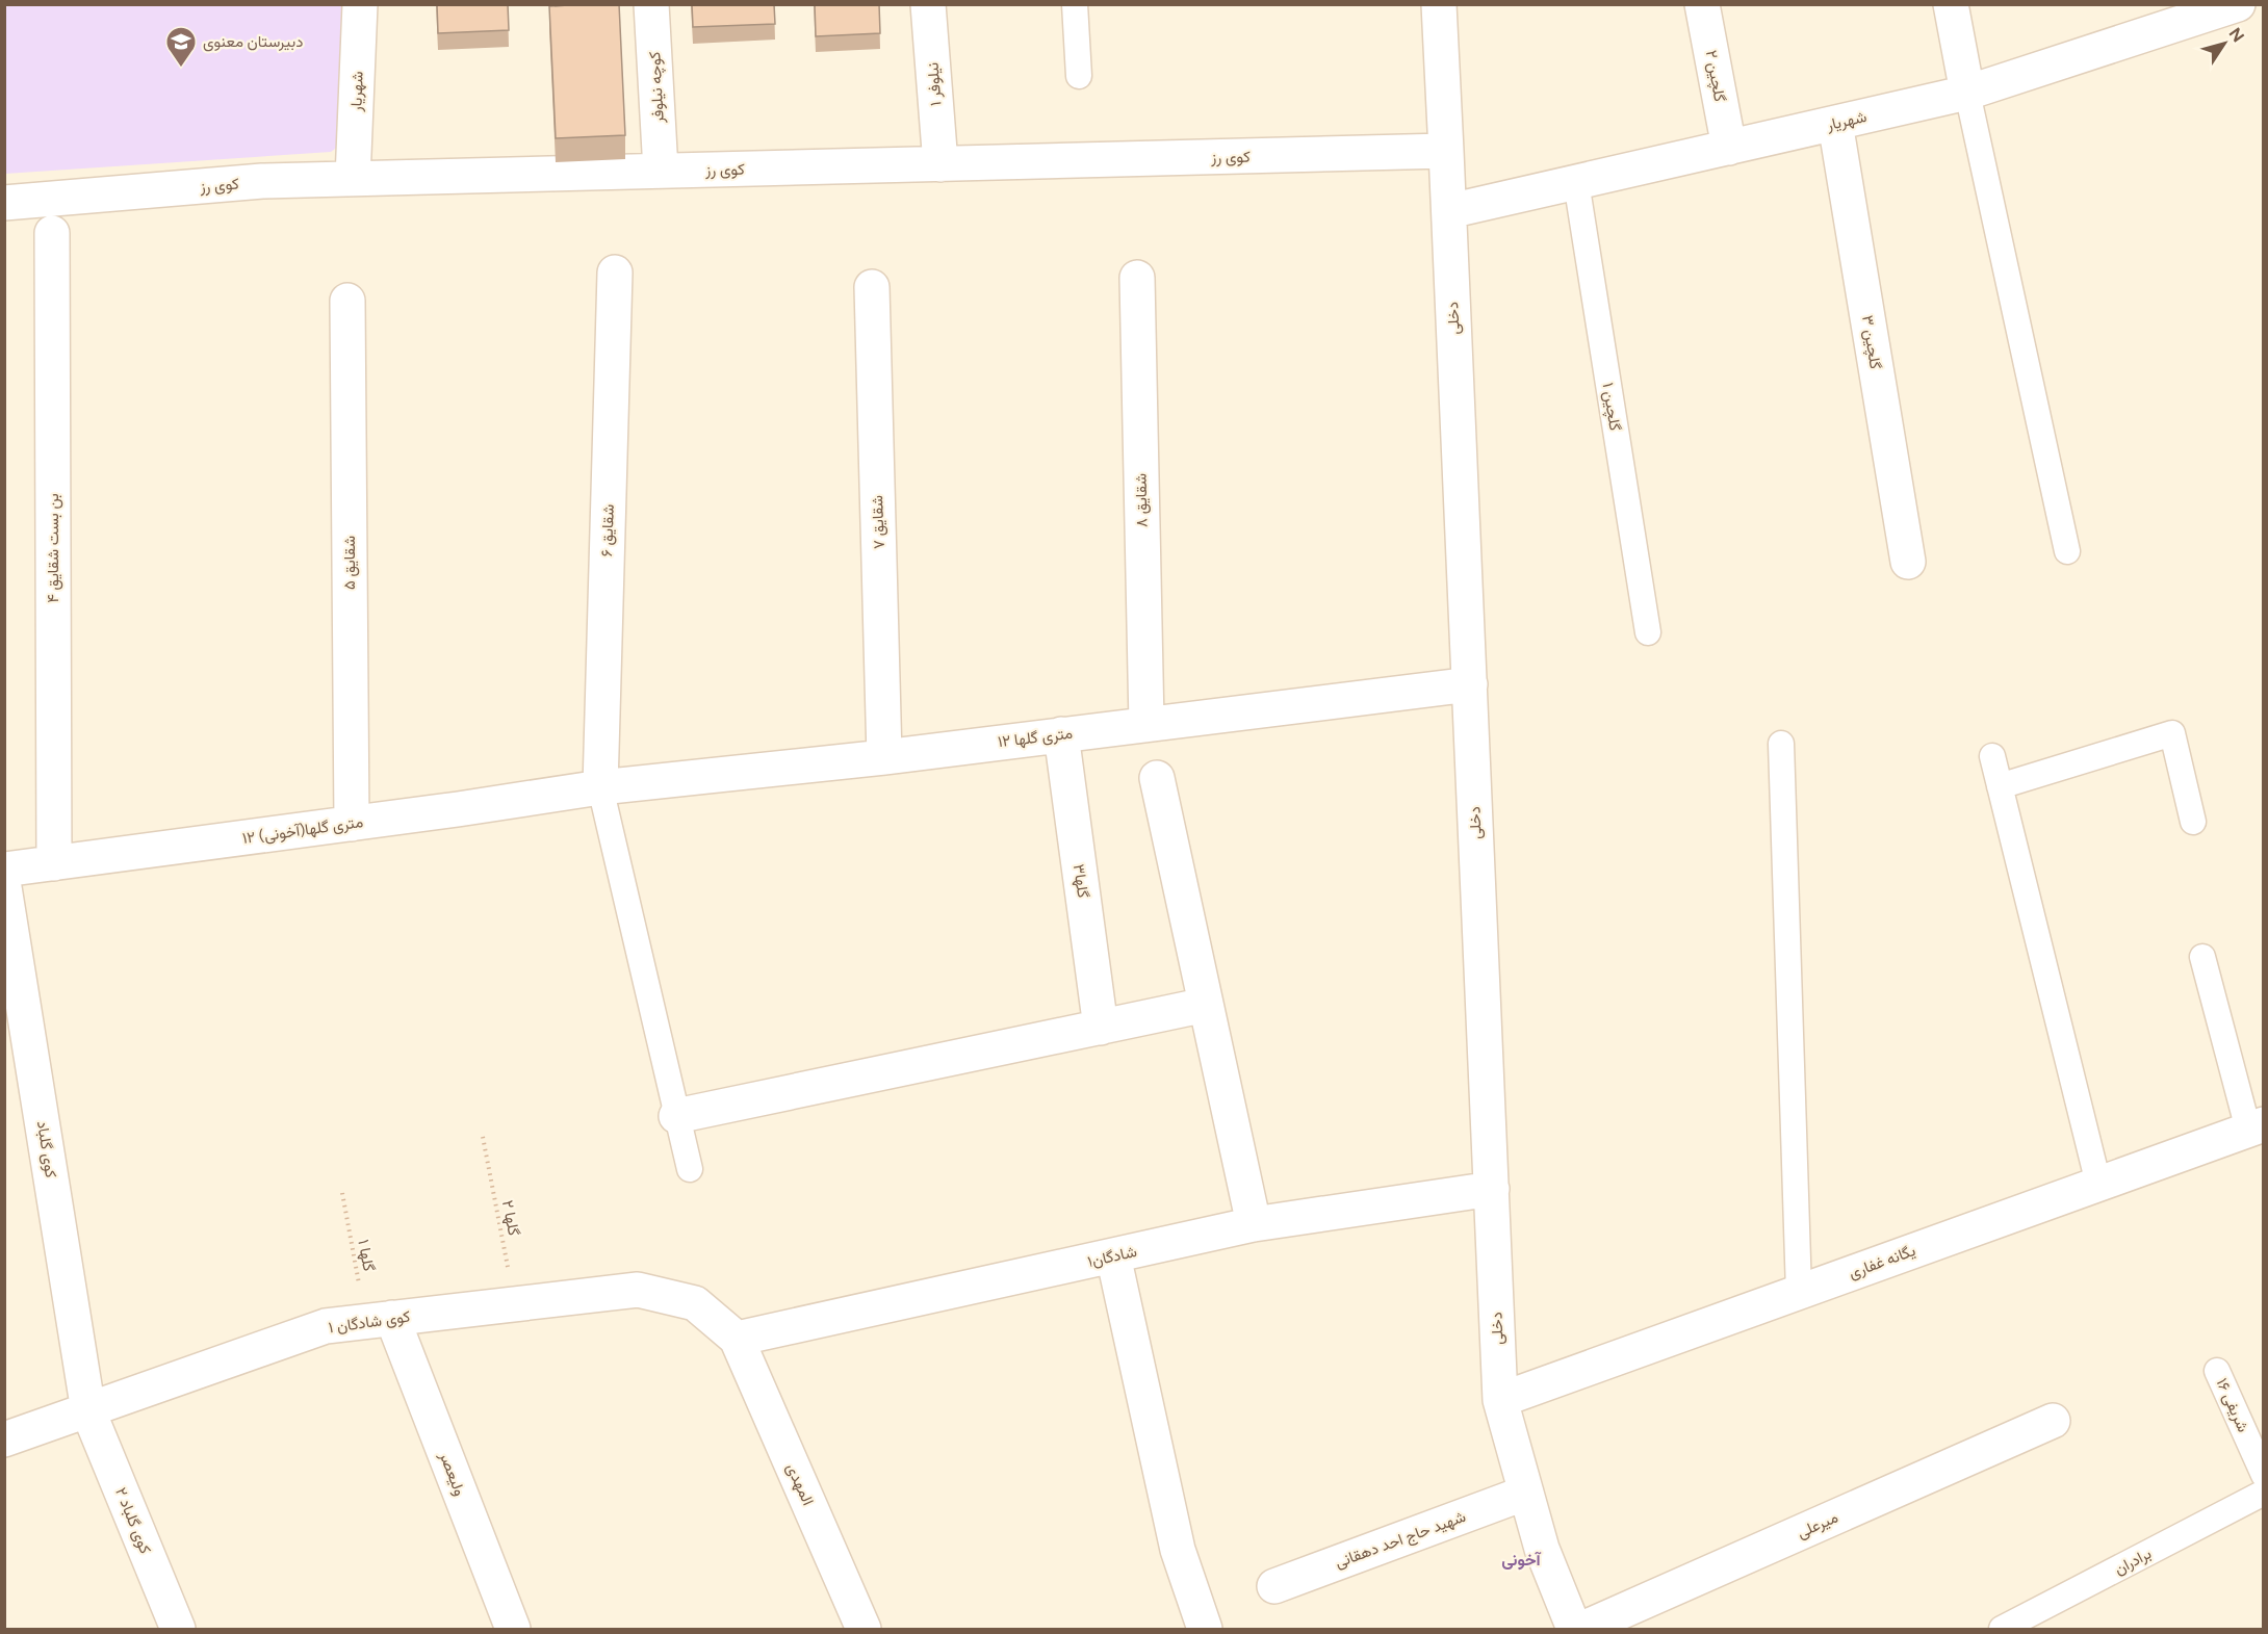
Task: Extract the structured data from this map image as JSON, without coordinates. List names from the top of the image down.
{
  "streets": {
    "street": [
      "گلچین ۲",
      "نیلوفر ۱",
      "کوچه نیلوفر",
      "شهریار",
      "کوی رز",
      "دخلی",
      "گلچین ۳",
      "شقایق ۸",
      "شقایق ۷",
      "شقایق ۶",
      "بن بست شقایق ۴",
      "شقایق ۵",
      "۱۲ متری گلها",
      "۱۲ متری گلها(آخونی)",
      "گلها۳",
      "کوی گلباد",
      "شادگان۱",
      "یگانه غفاری",
      "کوی شادگان ۱",
      "ولیعصر",
      "المهدی",
      "کوی گلباد ۲",
      "میرعلی",
      "شهید حاج احد دهقانی"
    ],
    "lane": ["گلچین ۱", "شریفی ۱۶", "برادران"],
    "path": ["گلها ۲", "گلها ۱"]
  },
  "crossings": [
    ["گلچین ۲", "شهریار"],
    ["نیلوفر ۱", "کوی رز"],
    ["کوچه نیلوفر", "کوی رز"],
    ["شهریار", "کوی رز"],
    ["شهریار", "دخلی"],
    ["شهریار", "گلچین ۳"],
    ["شهریار", "گلچین ۱"],
    ["کوی رز", "دخلی"],
    ["دخلی", "۱۲ متری گلها"],
    ["دخلی", "شادگان۱"],
    ["دخلی", "یگانه غفاری"],
    ["دخلی", "شهید حاج احد دهقانی"],
    ["شقایق ۸", "۱۲ متری گلها"],
    ["شقایق ۷", "۱۲ متری گلها"],
    ["شقایق ۶", "۱۲ متری گلها"],
    ["شقایق ۶", "۱۲ متری گلها(آخونی)"],
    ["بن بست شقایق ۴", "۱۲ متری گلها(آخونی)"],
    ["شقایق ۵", "۱۲ متری گلها(آخونی)"],
    ["۱۲ متری گلها", "۱۲ متری گلها(آخونی)"],
    ["۱۲ متری گلها", "گلها۳"],
    ["کوی گلباد", "کوی شادگان ۱"],
    ["کوی گلباد", "کوی گلباد ۲"],
    ["گلها ۲", "کوی شادگان ۱"],
    ["گلها ۱", "کوی شادگان ۱"],
    ["گلها ۱", "ولیعصر"],
    ["شادگان۱", "کوی شادگان ۱"],
    ["شادگان۱", "المهدی"],
    ["کوی شادگان ۱", "ولیعصر"],
    ["کوی شادگان ۱", "المهدی"],
    ["کوی شادگان ۱", "کوی گلباد ۲"]
  ],
  "districts": ["آخونی"],
  "places": {
    "school or university": ["دبیرستان معنوی"]
  },
  "north": "top right"
}
